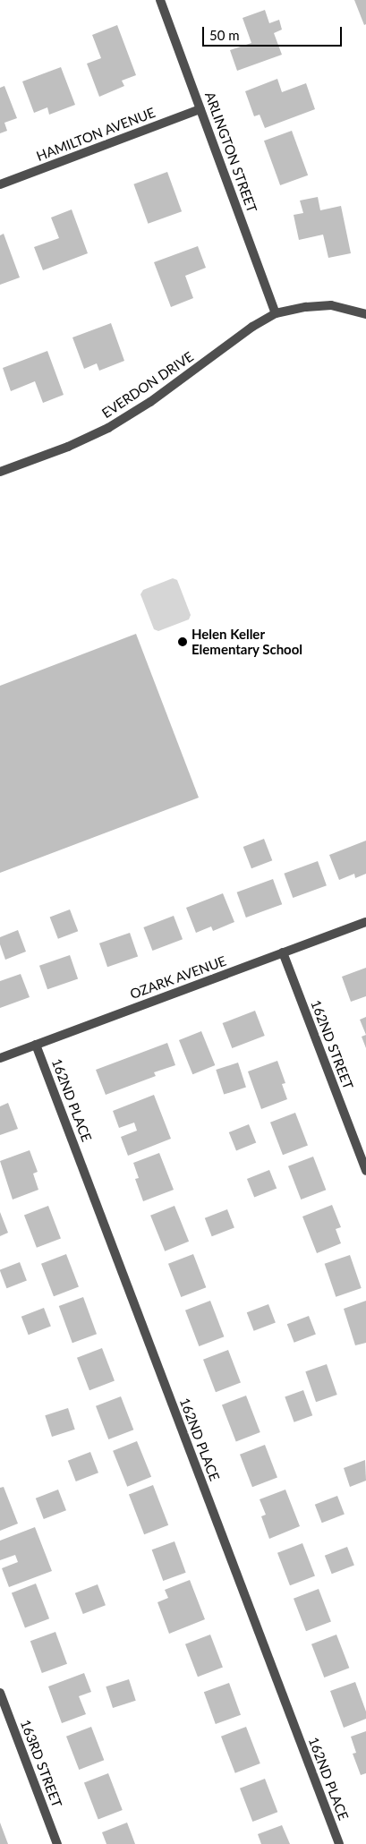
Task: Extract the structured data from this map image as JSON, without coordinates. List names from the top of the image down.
{
  "streets": {
    "street": [
      "HAMILTON AVENUE",
      "ARLINGTON STREET",
      "EVERDON DRIVE",
      "OZARK AVENUE",
      "162ND STREET",
      "162ND PLACE",
      "163RD STREET"
    ]
  },
  "crossings": [
    ["HAMILTON AVENUE", "ARLINGTON STREET"],
    ["ARLINGTON STREET", "EVERDON DRIVE"],
    ["OZARK AVENUE", "162ND STREET"],
    ["OZARK AVENUE", "162ND PLACE"]
  ],
  "places": ["Helen Keller Elementary School"],
  "scale_bar": "50 m"
}
